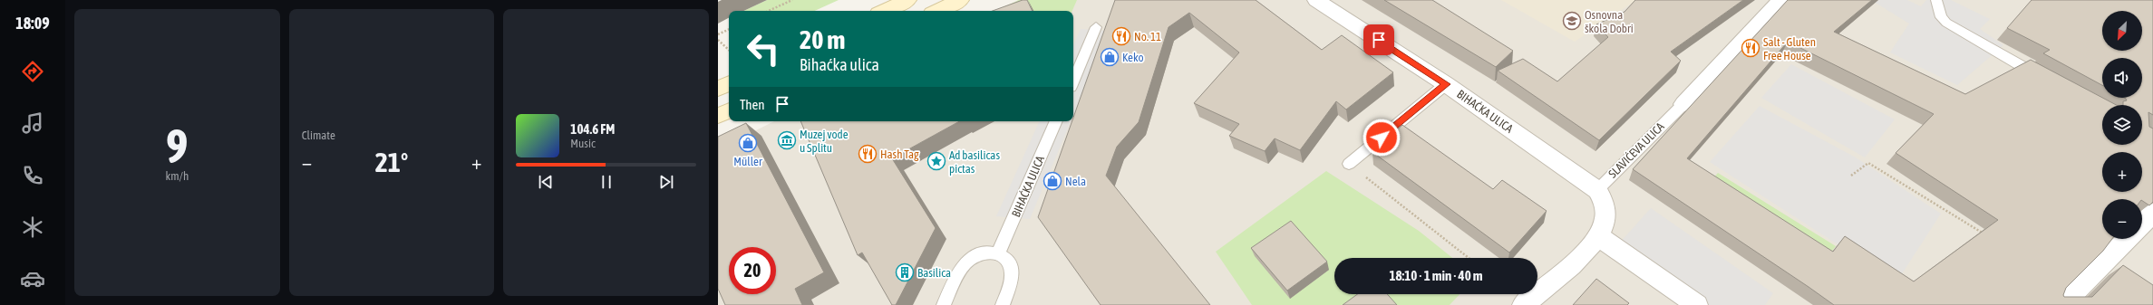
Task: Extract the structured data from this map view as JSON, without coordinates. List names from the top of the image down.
{
  "streets": {
    "street": ["BIHAĆKA ULICA", "SLAVIĆEVA ULICA"]
  },
  "crossings": [
    ["BIHAĆKA ULICA", "SLAVIĆEVA ULICA"]
  ],
  "places": {
    "school or university": ["Osnovna škola Dobri"],
    "restaurant": ["No. 11", "Salt - Gluten Free House", "Hash Tag"],
    "shop": ["Keko", "Müller", "Nela"],
    "museum": ["Muzej vode u Splitu"],
    "place": ["Ad basilicas pictas"],
    "building": ["Basilica"]
  },
  "north": "bottom left",
  "page": {
    "tabs": "18:09",
    "tile": [
      ["9", "km/h"],
      "Climate"
    ],
    "map_buttons": ["+", "−"],
    "turn": ["20 m", "Bihaćka ulica"],
    "then": "Then",
    "song": ["104.6 FM", "Music"],
    "heat": ["−", "21°", "+"],
    "limit": "20",
    "trip": "18:10 · 1 min · 40 m"
  }
}
